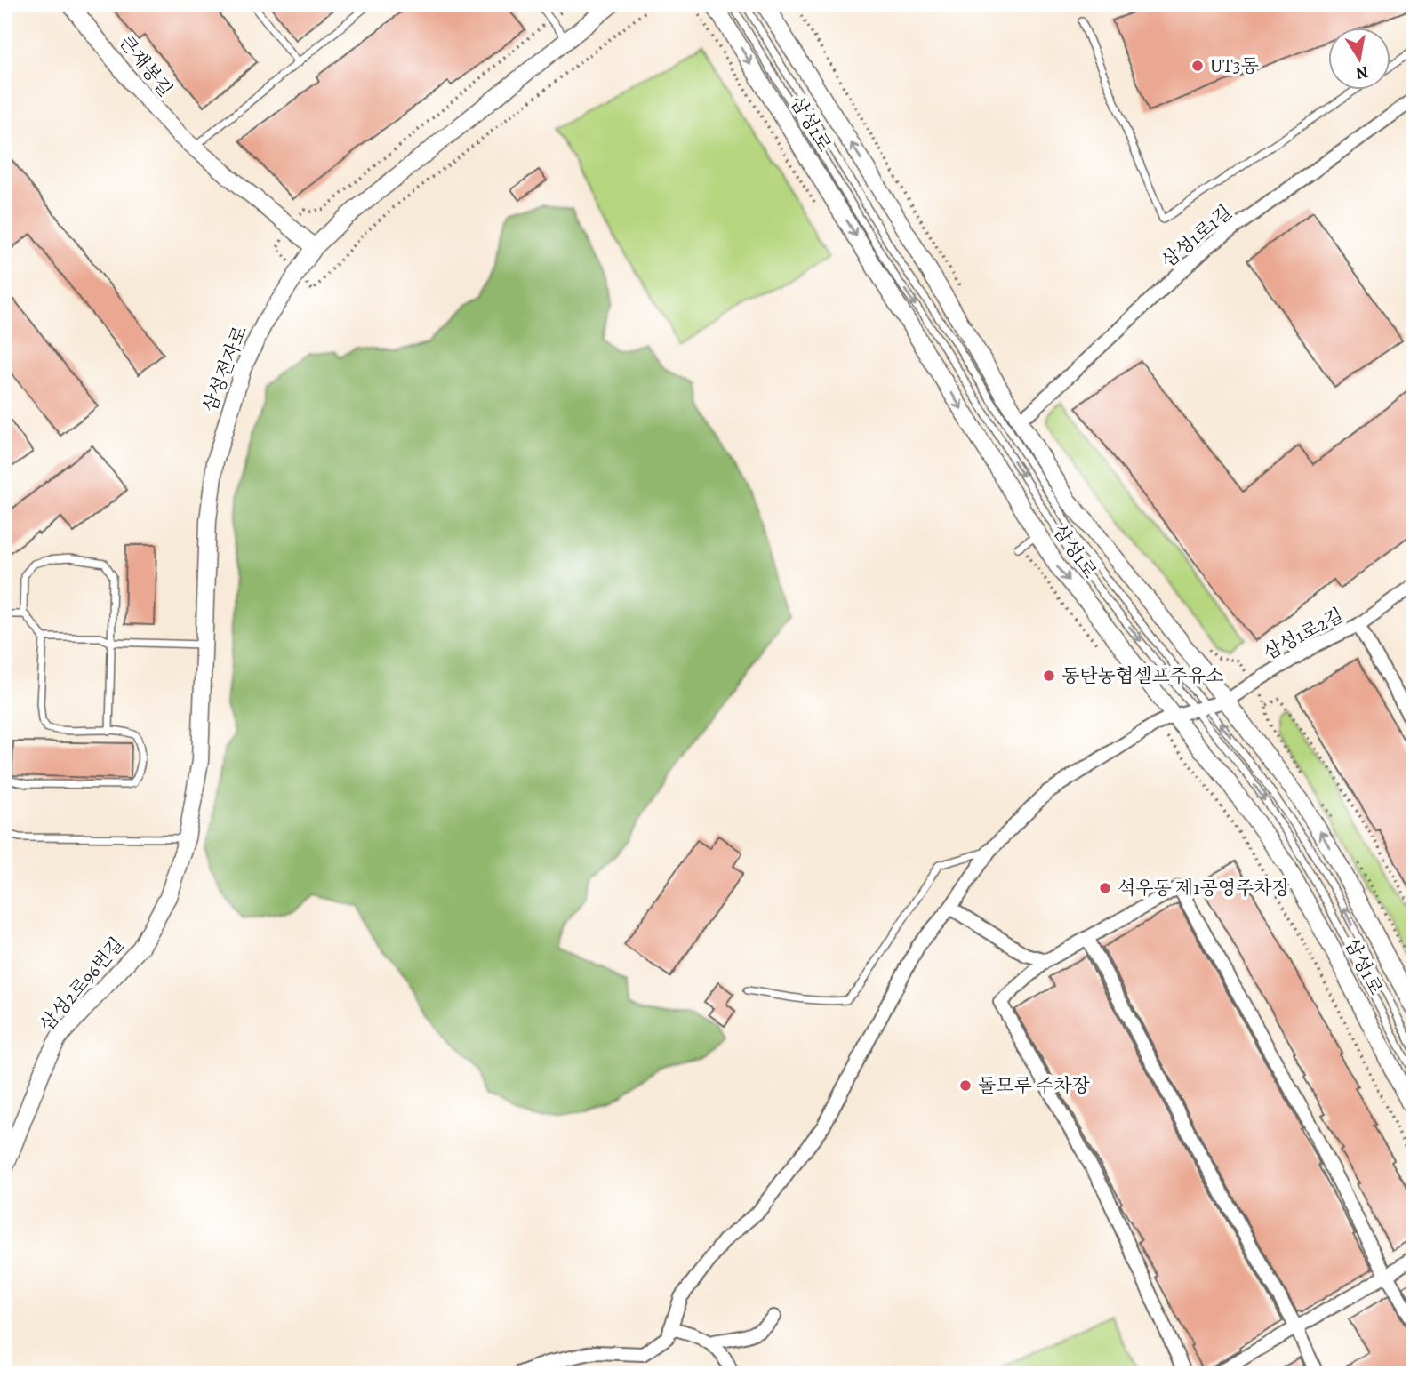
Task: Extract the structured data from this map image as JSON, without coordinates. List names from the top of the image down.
{
  "streets": {
    "street": [
      "큰재봉길",
      "삼성1로",
      "삼성1로1길",
      "삼성전자로",
      "삼성1로2길",
      "삼성2로96번길"
    ]
  },
  "crossings": [
    ["큰재봉길", "삼성전자로"],
    ["삼성1로", "삼성1로1길"],
    ["삼성1로", "삼성1로2길"],
    ["삼성전자로", "삼성2로96번길"]
  ],
  "places": [
    "UT3동",
    "동탄농협셀프주유소",
    "석우동 제1공영주차장",
    "돌모루 주차장"
  ],
  "north": "bottom"
}
